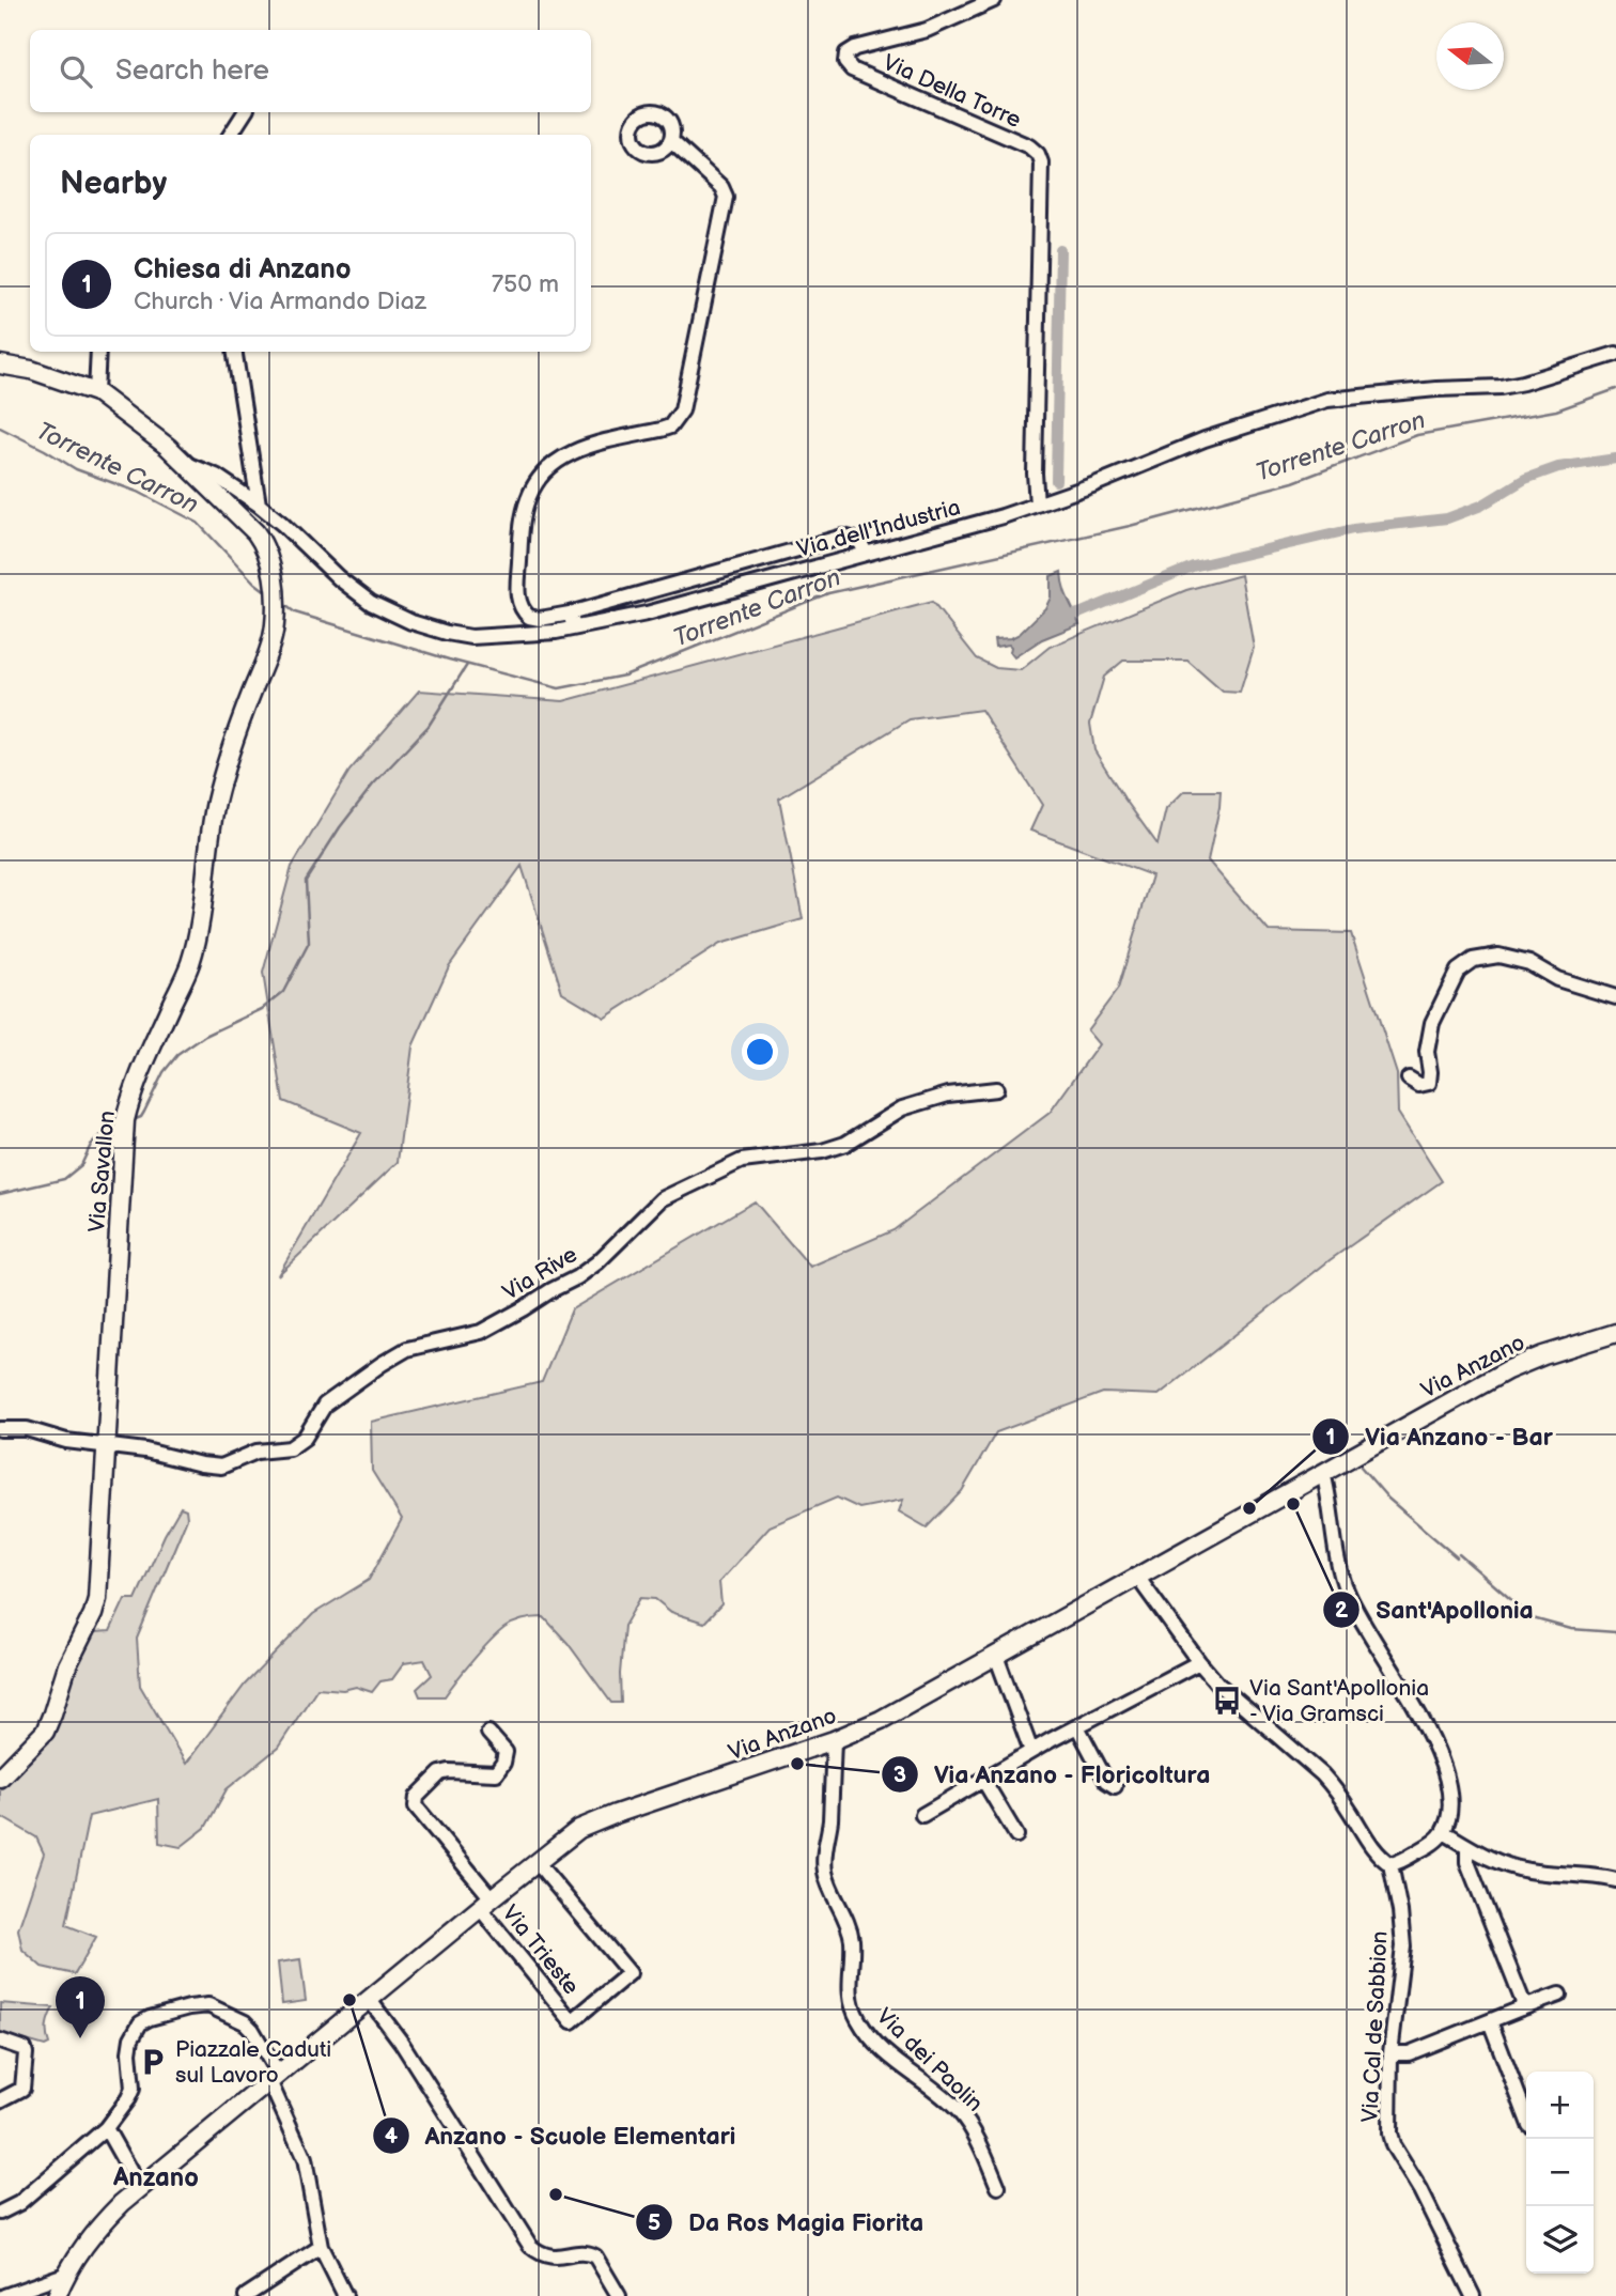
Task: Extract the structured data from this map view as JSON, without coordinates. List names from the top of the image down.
{
  "streets": {
    "main road": ["Via Savallon", "Via Anzano"],
    "street": [
      "Via Della Torre",
      "Via dell'Industria",
      "Via Rive",
      "Via Trieste",
      "Via Cal de Sabbion",
      "Via dei Paolin"
    ]
  },
  "crossings": [
    ["Via Della Torre", "Via dell'Industria"],
    ["Via dell'Industria", "Via Savallon"],
    ["Via Savallon", "Via Rive"],
    ["Via Anzano", "Via Trieste"],
    ["Via Anzano", "Via dei Paolin"]
  ],
  "districts": ["Anzano"],
  "water": ["Torrente Carron"],
  "places": {
    "other": [
      "Sant'Apollonia",
      "Via Anzano - Bar",
      "Via Anzano - Floricoltura",
      "Anzano - Scuole Elementari",
      "Da Ros Magia Fiorita"
    ],
    "bus stop": ["Via Sant'Apollonia - Via Gramsci"],
    "parking": ["Piazzale Caduti sul Lavoro"]
  },
  "north": "left",
  "page": {
    "search": "Search here",
    "heading": "Nearby",
    "list": [
      {
        "mark": "1",
        "name": "Chiesa di Anzano",
        "note": "Church · Via Armando Diaz",
        "value": "750 m"
      }
    ],
    "pins": "1",
    "map_buttons": ["+", "−"]
  }
}
